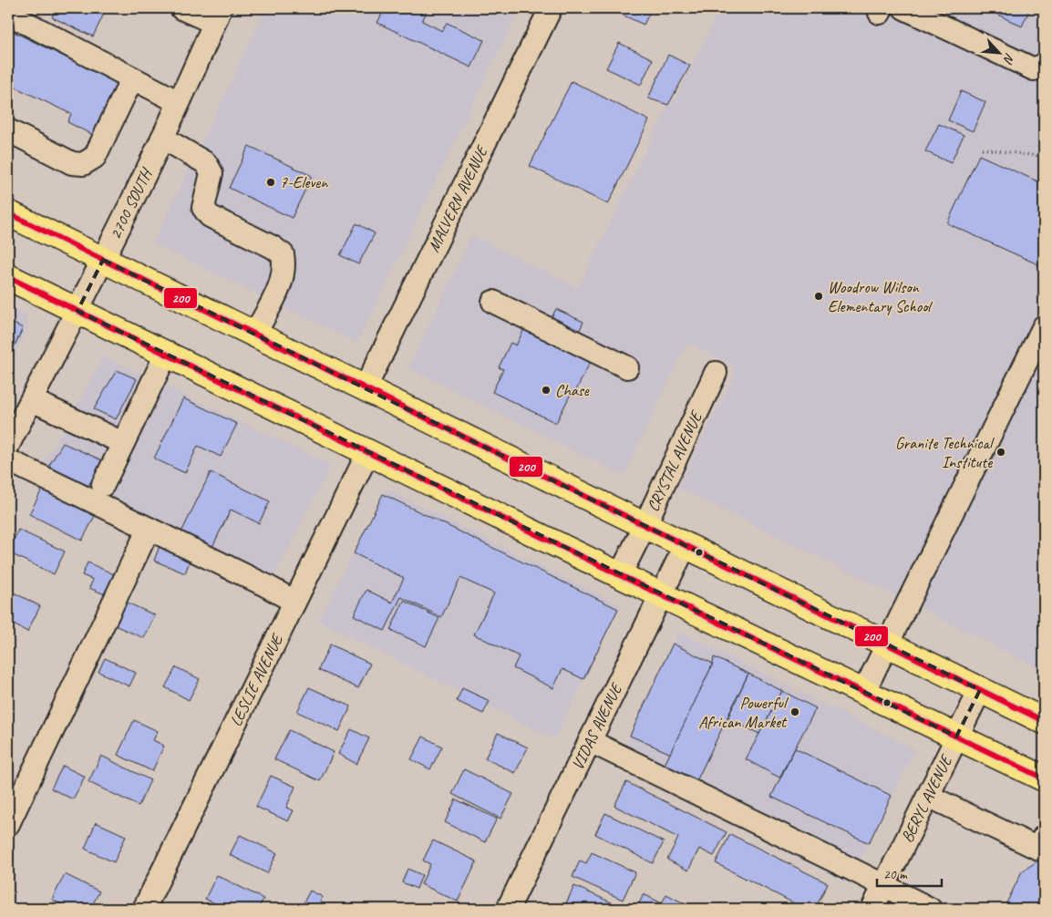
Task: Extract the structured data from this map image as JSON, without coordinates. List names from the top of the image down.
{
  "streets": {
    "street": [
      "MALVERN AVENUE",
      "2700 SOUTH",
      "CRYSTAL AVENUE",
      "LESLIE AVENUE",
      "VIDAS AVENUE",
      "BERYL AVENUE"
    ]
  },
  "places": [
    "7-Eleven",
    "Woodrow Wilson Elementary School",
    "Chase",
    "Granite Technical Institute",
    "Powerful African Market"
  ],
  "lines": ["transit line 200"],
  "scale_bar": "20 m",
  "north": "bottom right"
}
